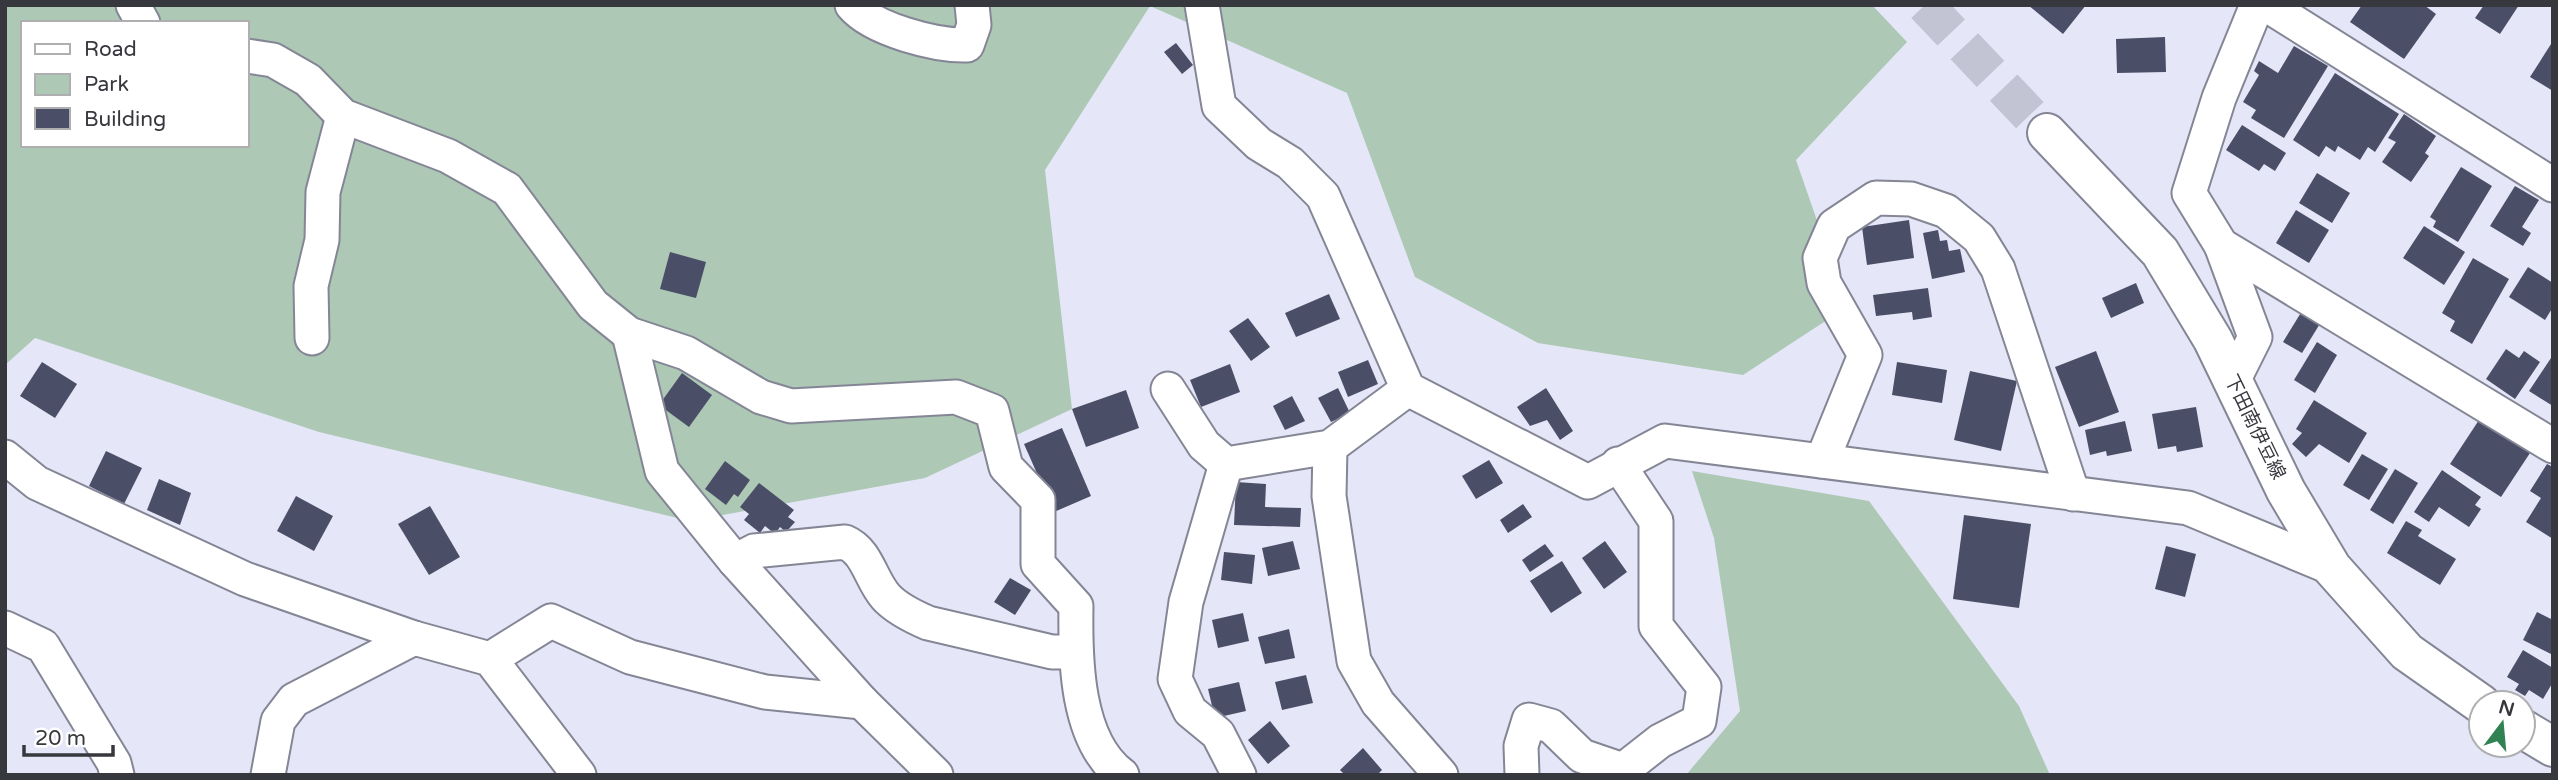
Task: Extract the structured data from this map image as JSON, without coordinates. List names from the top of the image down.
{
  "streets": {
    "main road": ["下田南伊豆線"]
  },
  "legend": ["Road", "Park", "Building"],
  "scale_bar": "20 m",
  "north": "top"
}
